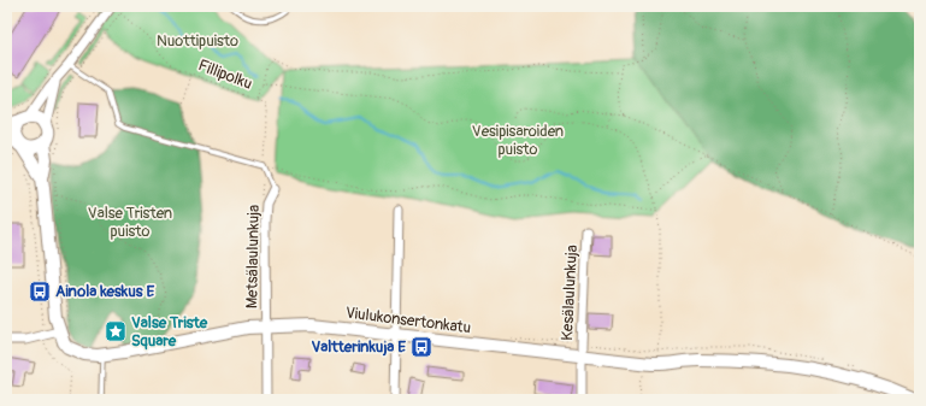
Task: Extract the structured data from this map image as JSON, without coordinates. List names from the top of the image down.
{
  "streets": {
    "street": ["Metsälaulunkuja", "Kesälaulunkuja", "Viulukonsertonkatu"],
    "path": ["Fillipolku"]
  },
  "crossings": [
    ["Metsälaulunkuja", "Viulukonsertonkatu"],
    ["Kesälaulunkuja", "Viulukonsertonkatu"]
  ],
  "parks": ["Nuottipuisto", "Vesipisaroiden puisto", "Valse Tristen puisto"],
  "places": {
    "bus stop": ["Ainola keskus E", "Valtterinkuja E"],
    "place": ["Valse Triste Square"]
  }
}
